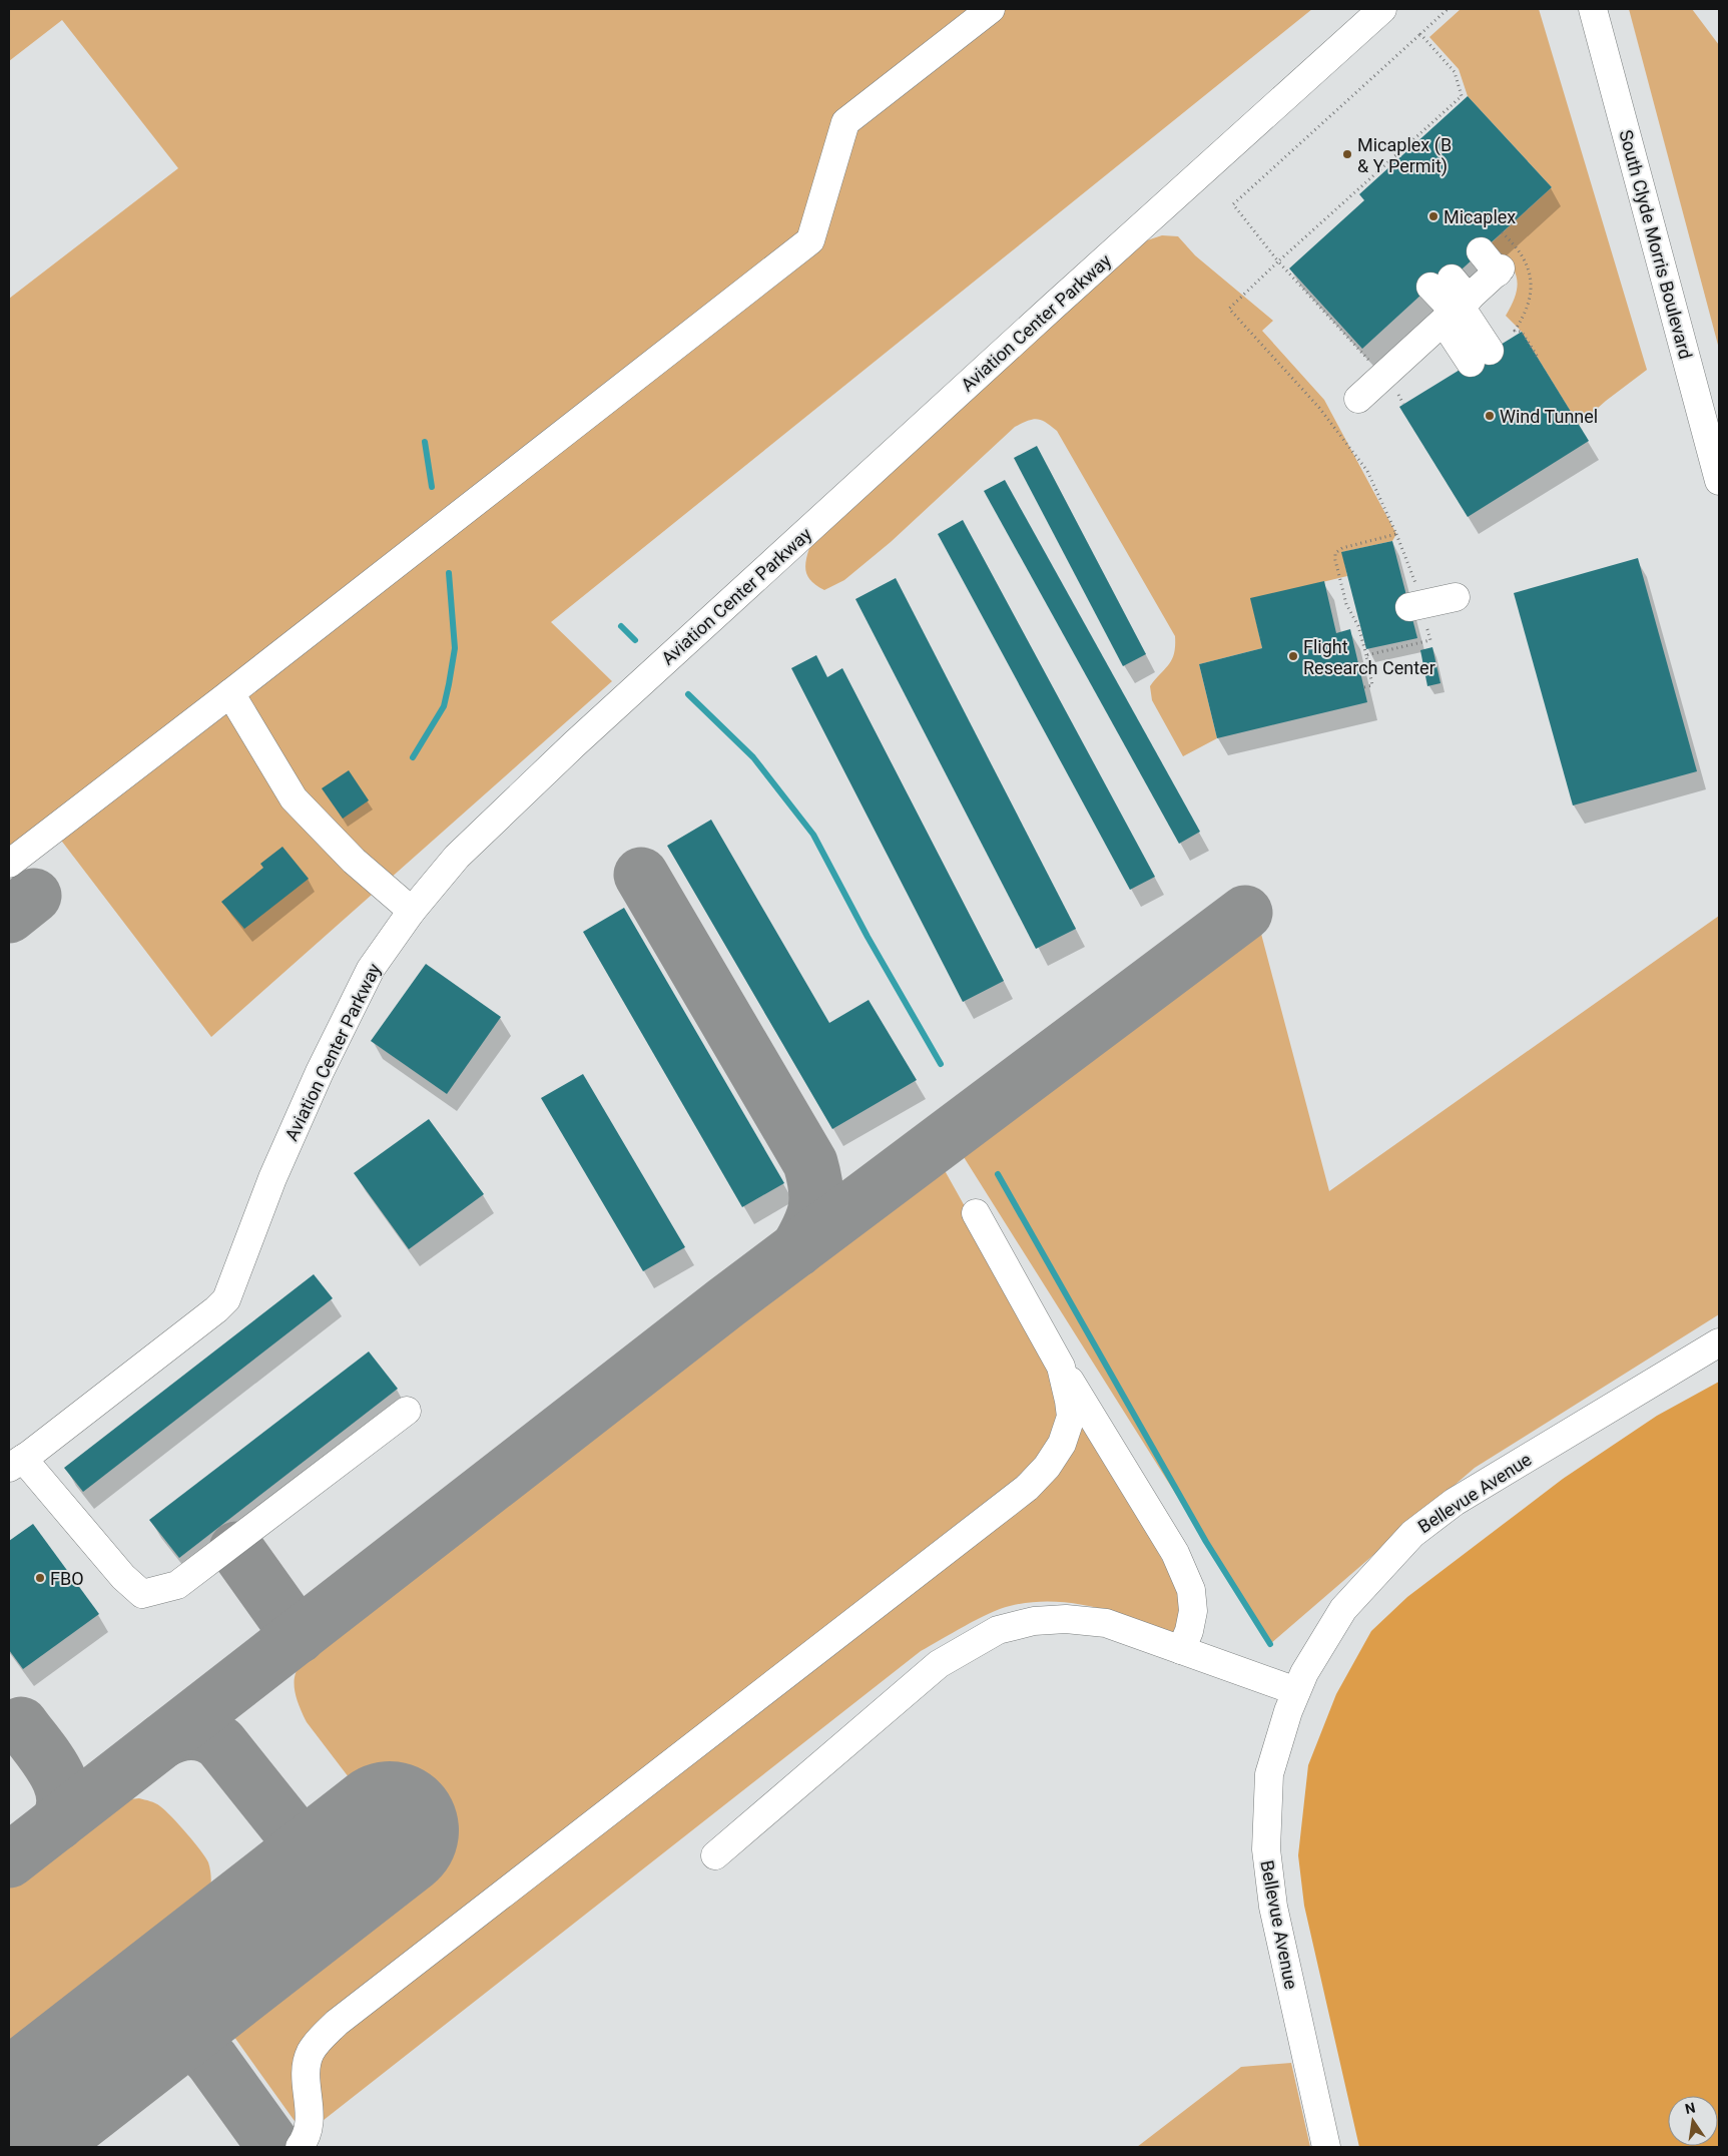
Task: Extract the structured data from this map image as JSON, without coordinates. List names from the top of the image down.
{
  "streets": {
    "street": ["South Clyde Morris Boulevard", "Aviation Center Parkway", "Bellevue Avenue"]
  },
  "places": [
    "Micaplex (B & Y Permit)",
    "Micaplex",
    "Wind Tunnel",
    "Flight Research Center",
    "FBO"
  ],
  "north": "top"
}
